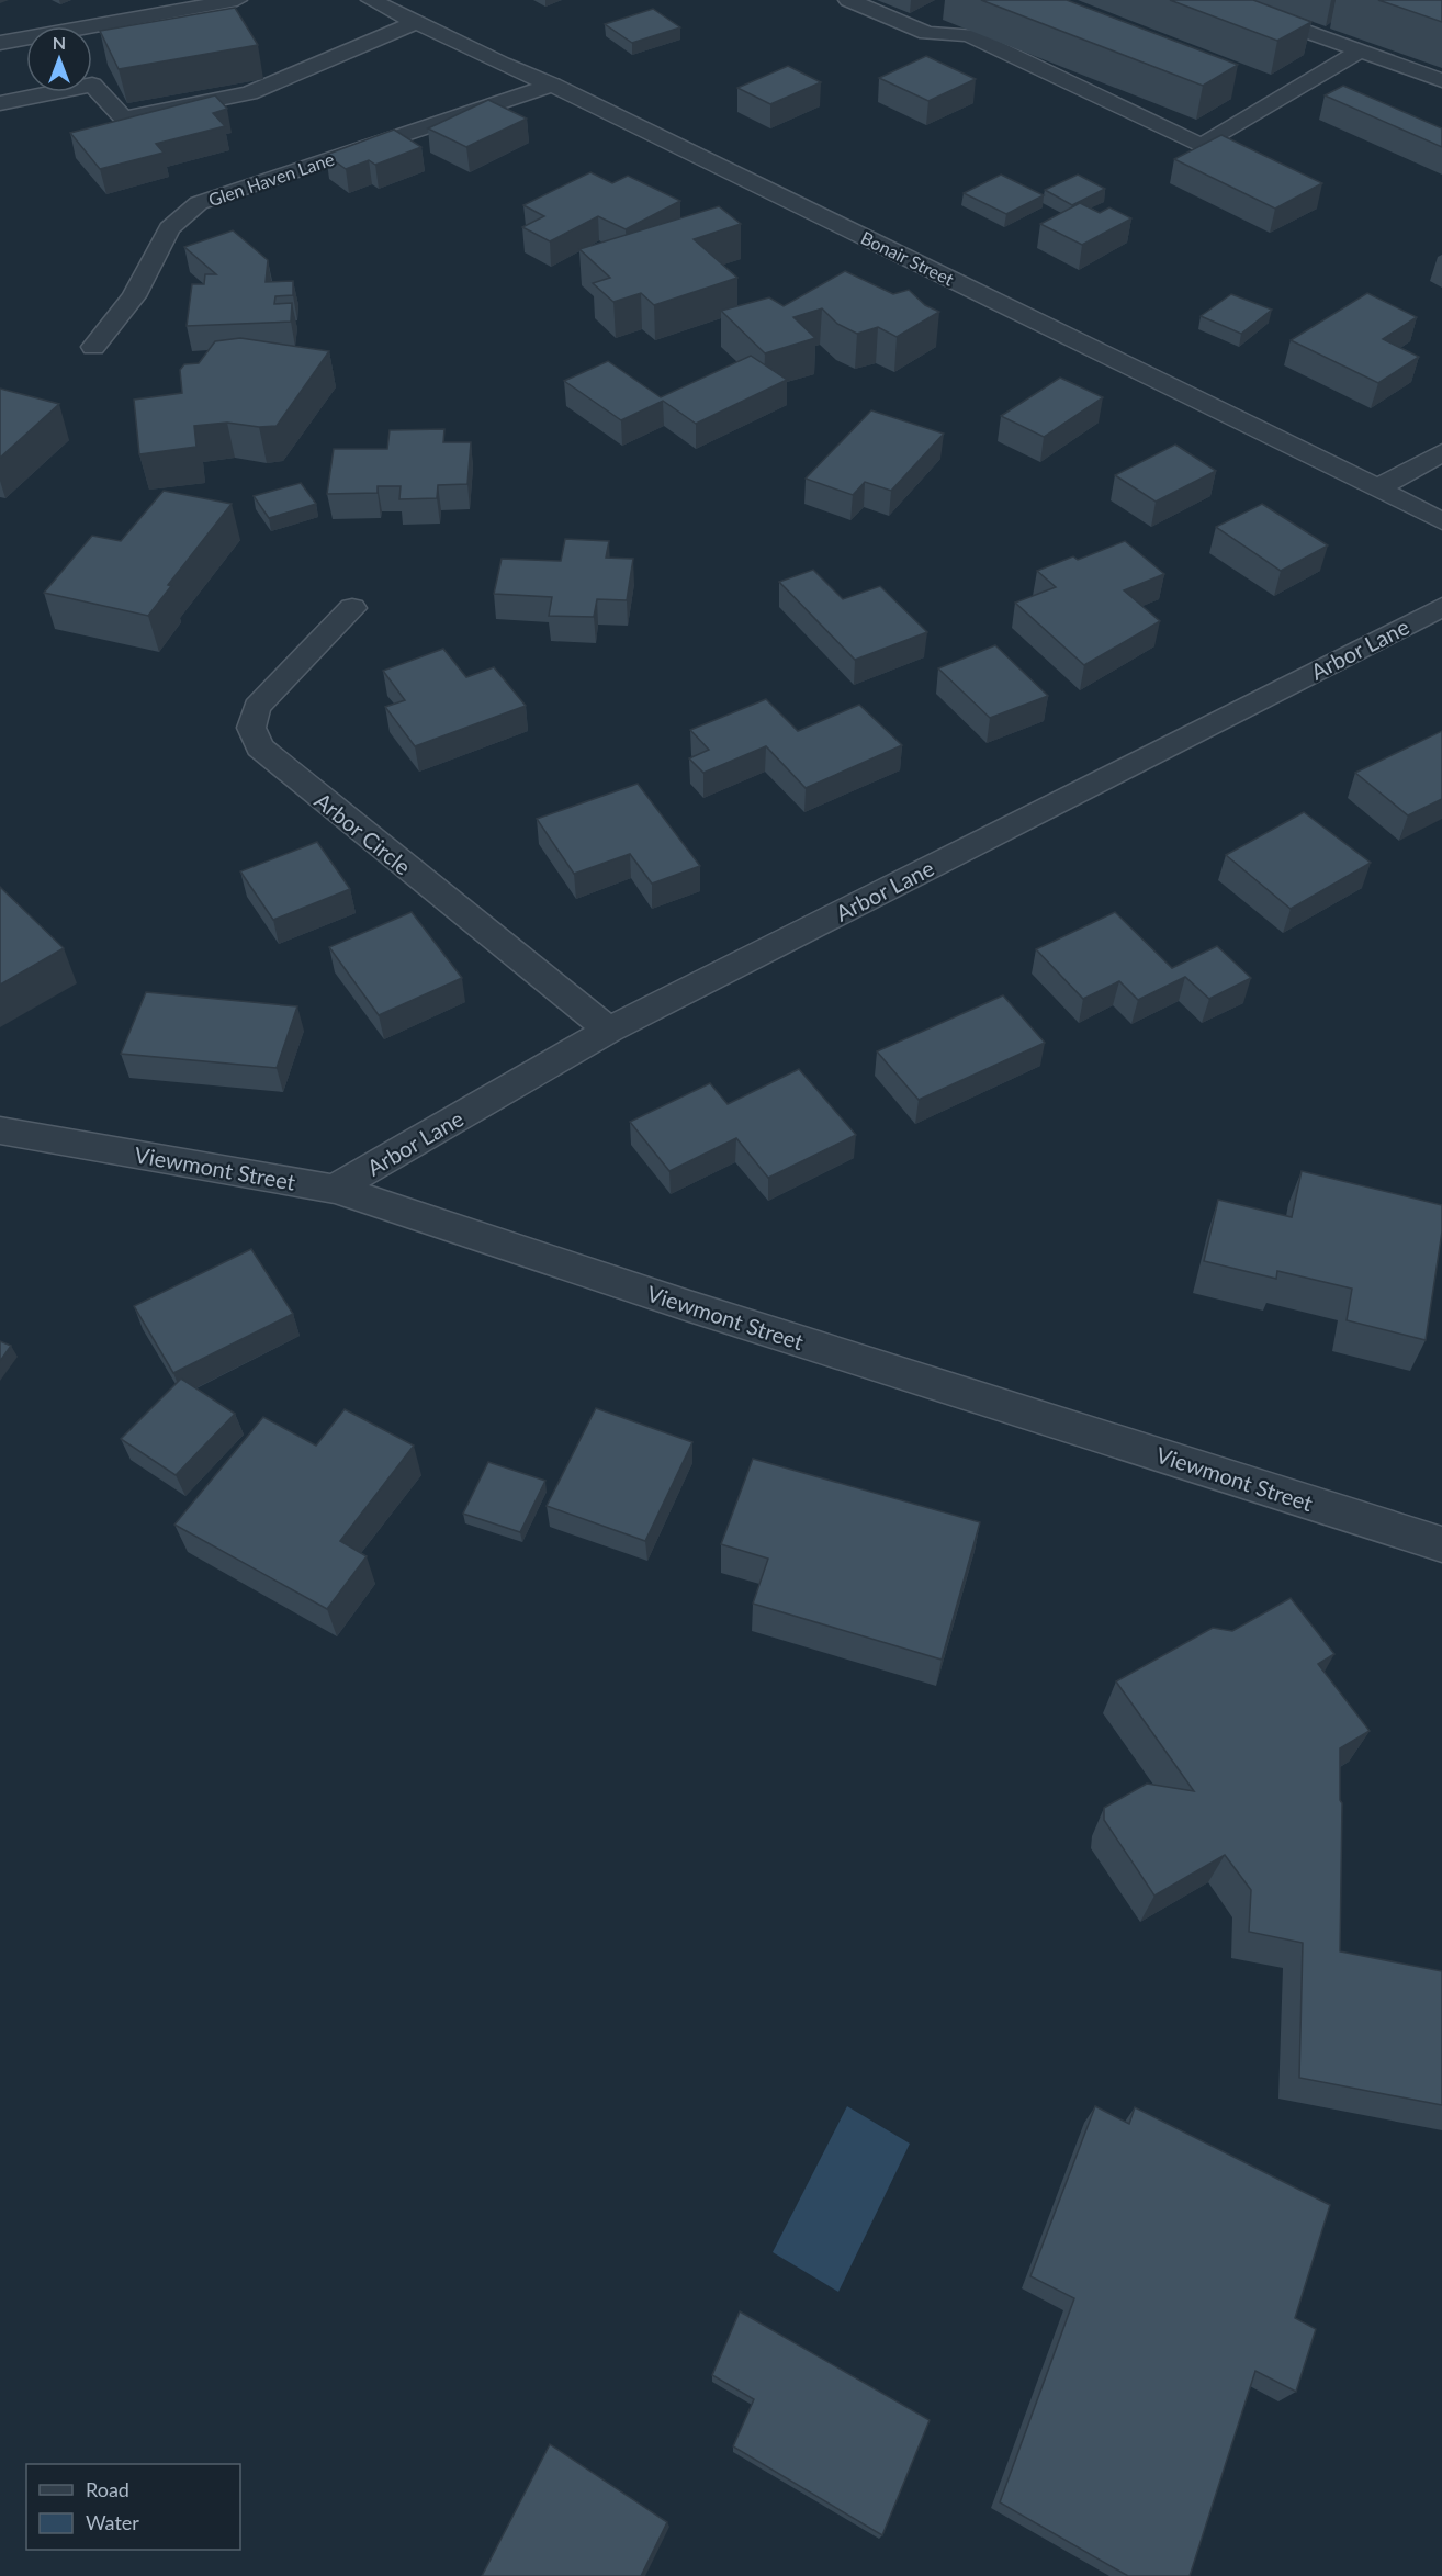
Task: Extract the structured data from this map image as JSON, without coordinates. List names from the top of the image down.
{
  "streets": {
    "street": [
      "Glen Haven Lane",
      "Bonair Street",
      "Arbor Lane",
      "Arbor Circle",
      "Viewmont Street"
    ]
  },
  "crossings": [
    ["Glen Haven Lane", "Bonair Street"],
    ["Arbor Lane", "Arbor Circle"],
    ["Arbor Lane", "Viewmont Street"]
  ],
  "legend": ["Road", "Water"],
  "north": "top"
}
